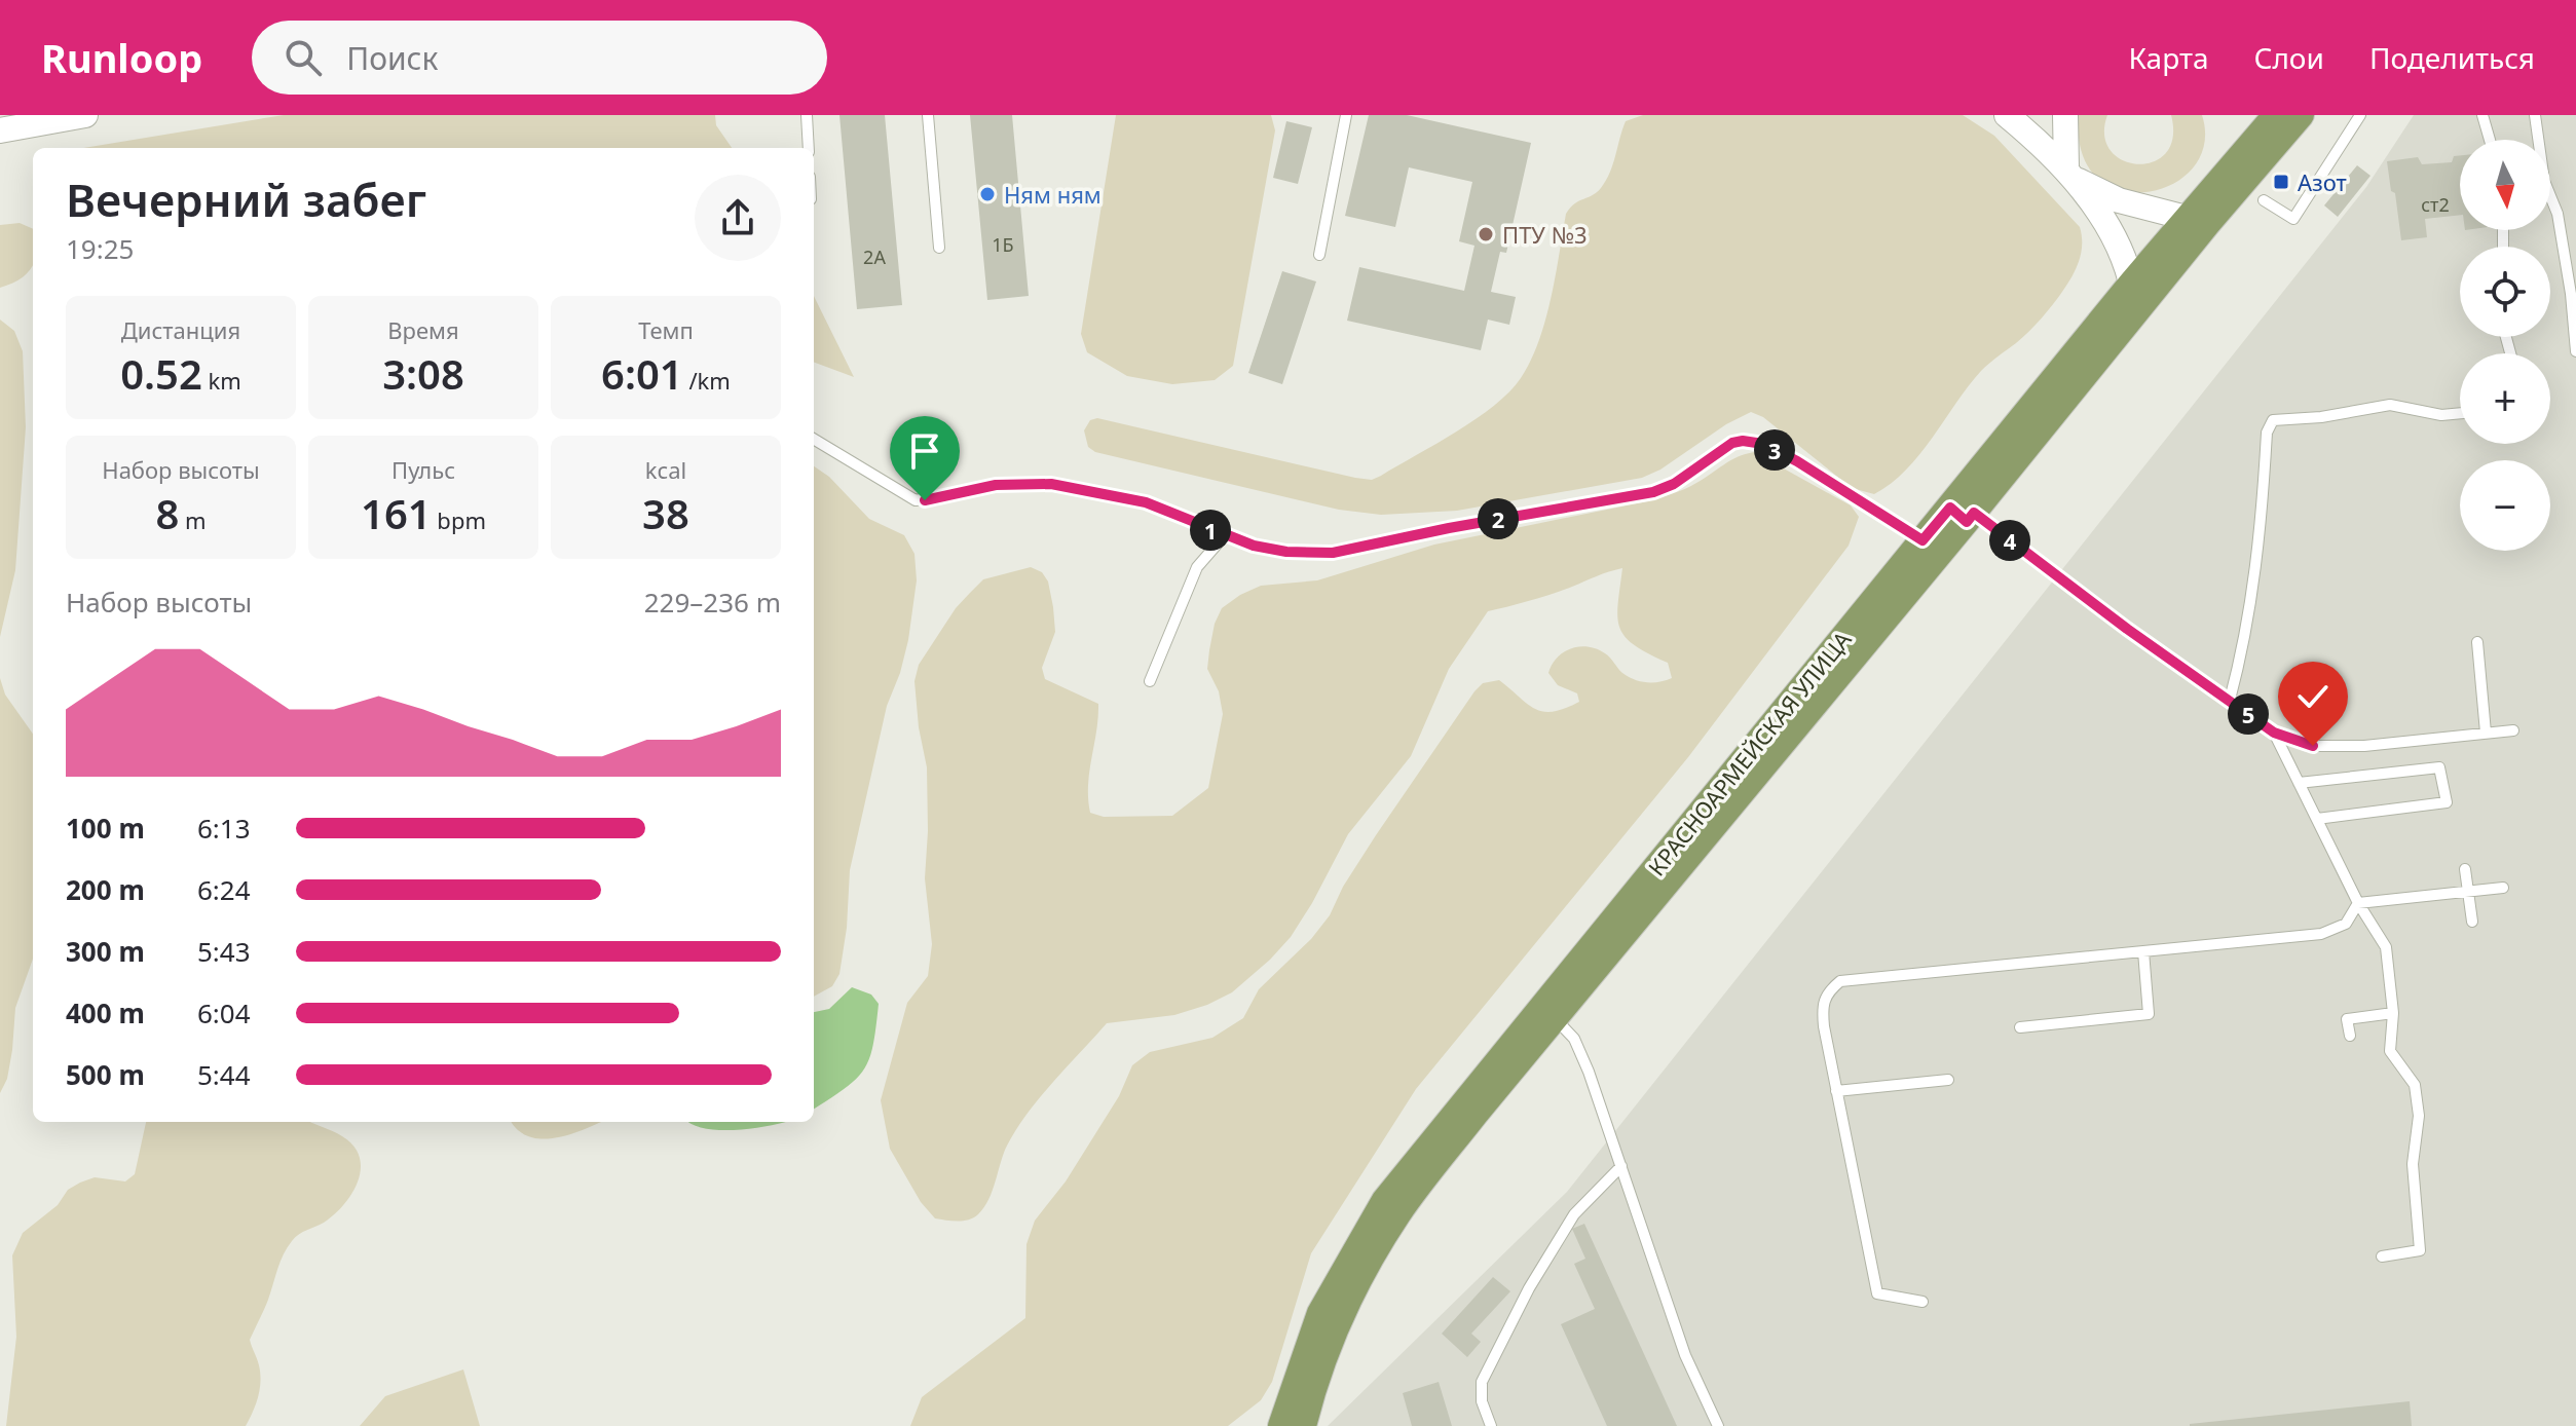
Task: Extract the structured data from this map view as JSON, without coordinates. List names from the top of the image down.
{
  "streets": {
    "main road": ["КРАСНОАРМЕЙСКАЯ УЛИЦА"]
  },
  "places": {
    "transit": ["Азот"],
    "other": ["Ням ням", "ПТУ №3"]
  },
  "house_numbers": ["ст2", "1Б", "2А"],
  "north": "bottom",
  "page": {
    "header": "Runloop",
    "search": "Поиск",
    "nav": ["Карта", "Слои", "Поделиться"],
    "map_buttons": ["+", "−"],
    "heading": ["Вечерний забег", "19:25"],
    "stats": [
      ["Дистанция", "0.52 km"],
      ["Время", "3:08"],
      ["Темп", "6:01 /km"],
      ["Набор высоты", "8 m"],
      ["Пульс", "161 bpm"],
      ["kcal", "38"]
    ],
    "pins": [
      "3",
      "2",
      "1",
      "4",
      "5"
    ],
    "chart": ["Набор высоты", "229–236 m"],
    "list": [
      {
        "name": "100 m",
        "note": "6:13"
      },
      {
        "name": "200 m",
        "note": "6:24"
      },
      {
        "name": "300 m",
        "note": "5:43"
      },
      {
        "name": "400 m",
        "note": "6:04"
      },
      {
        "name": "500 m",
        "note": "5:44"
      }
    ]
  }
}
